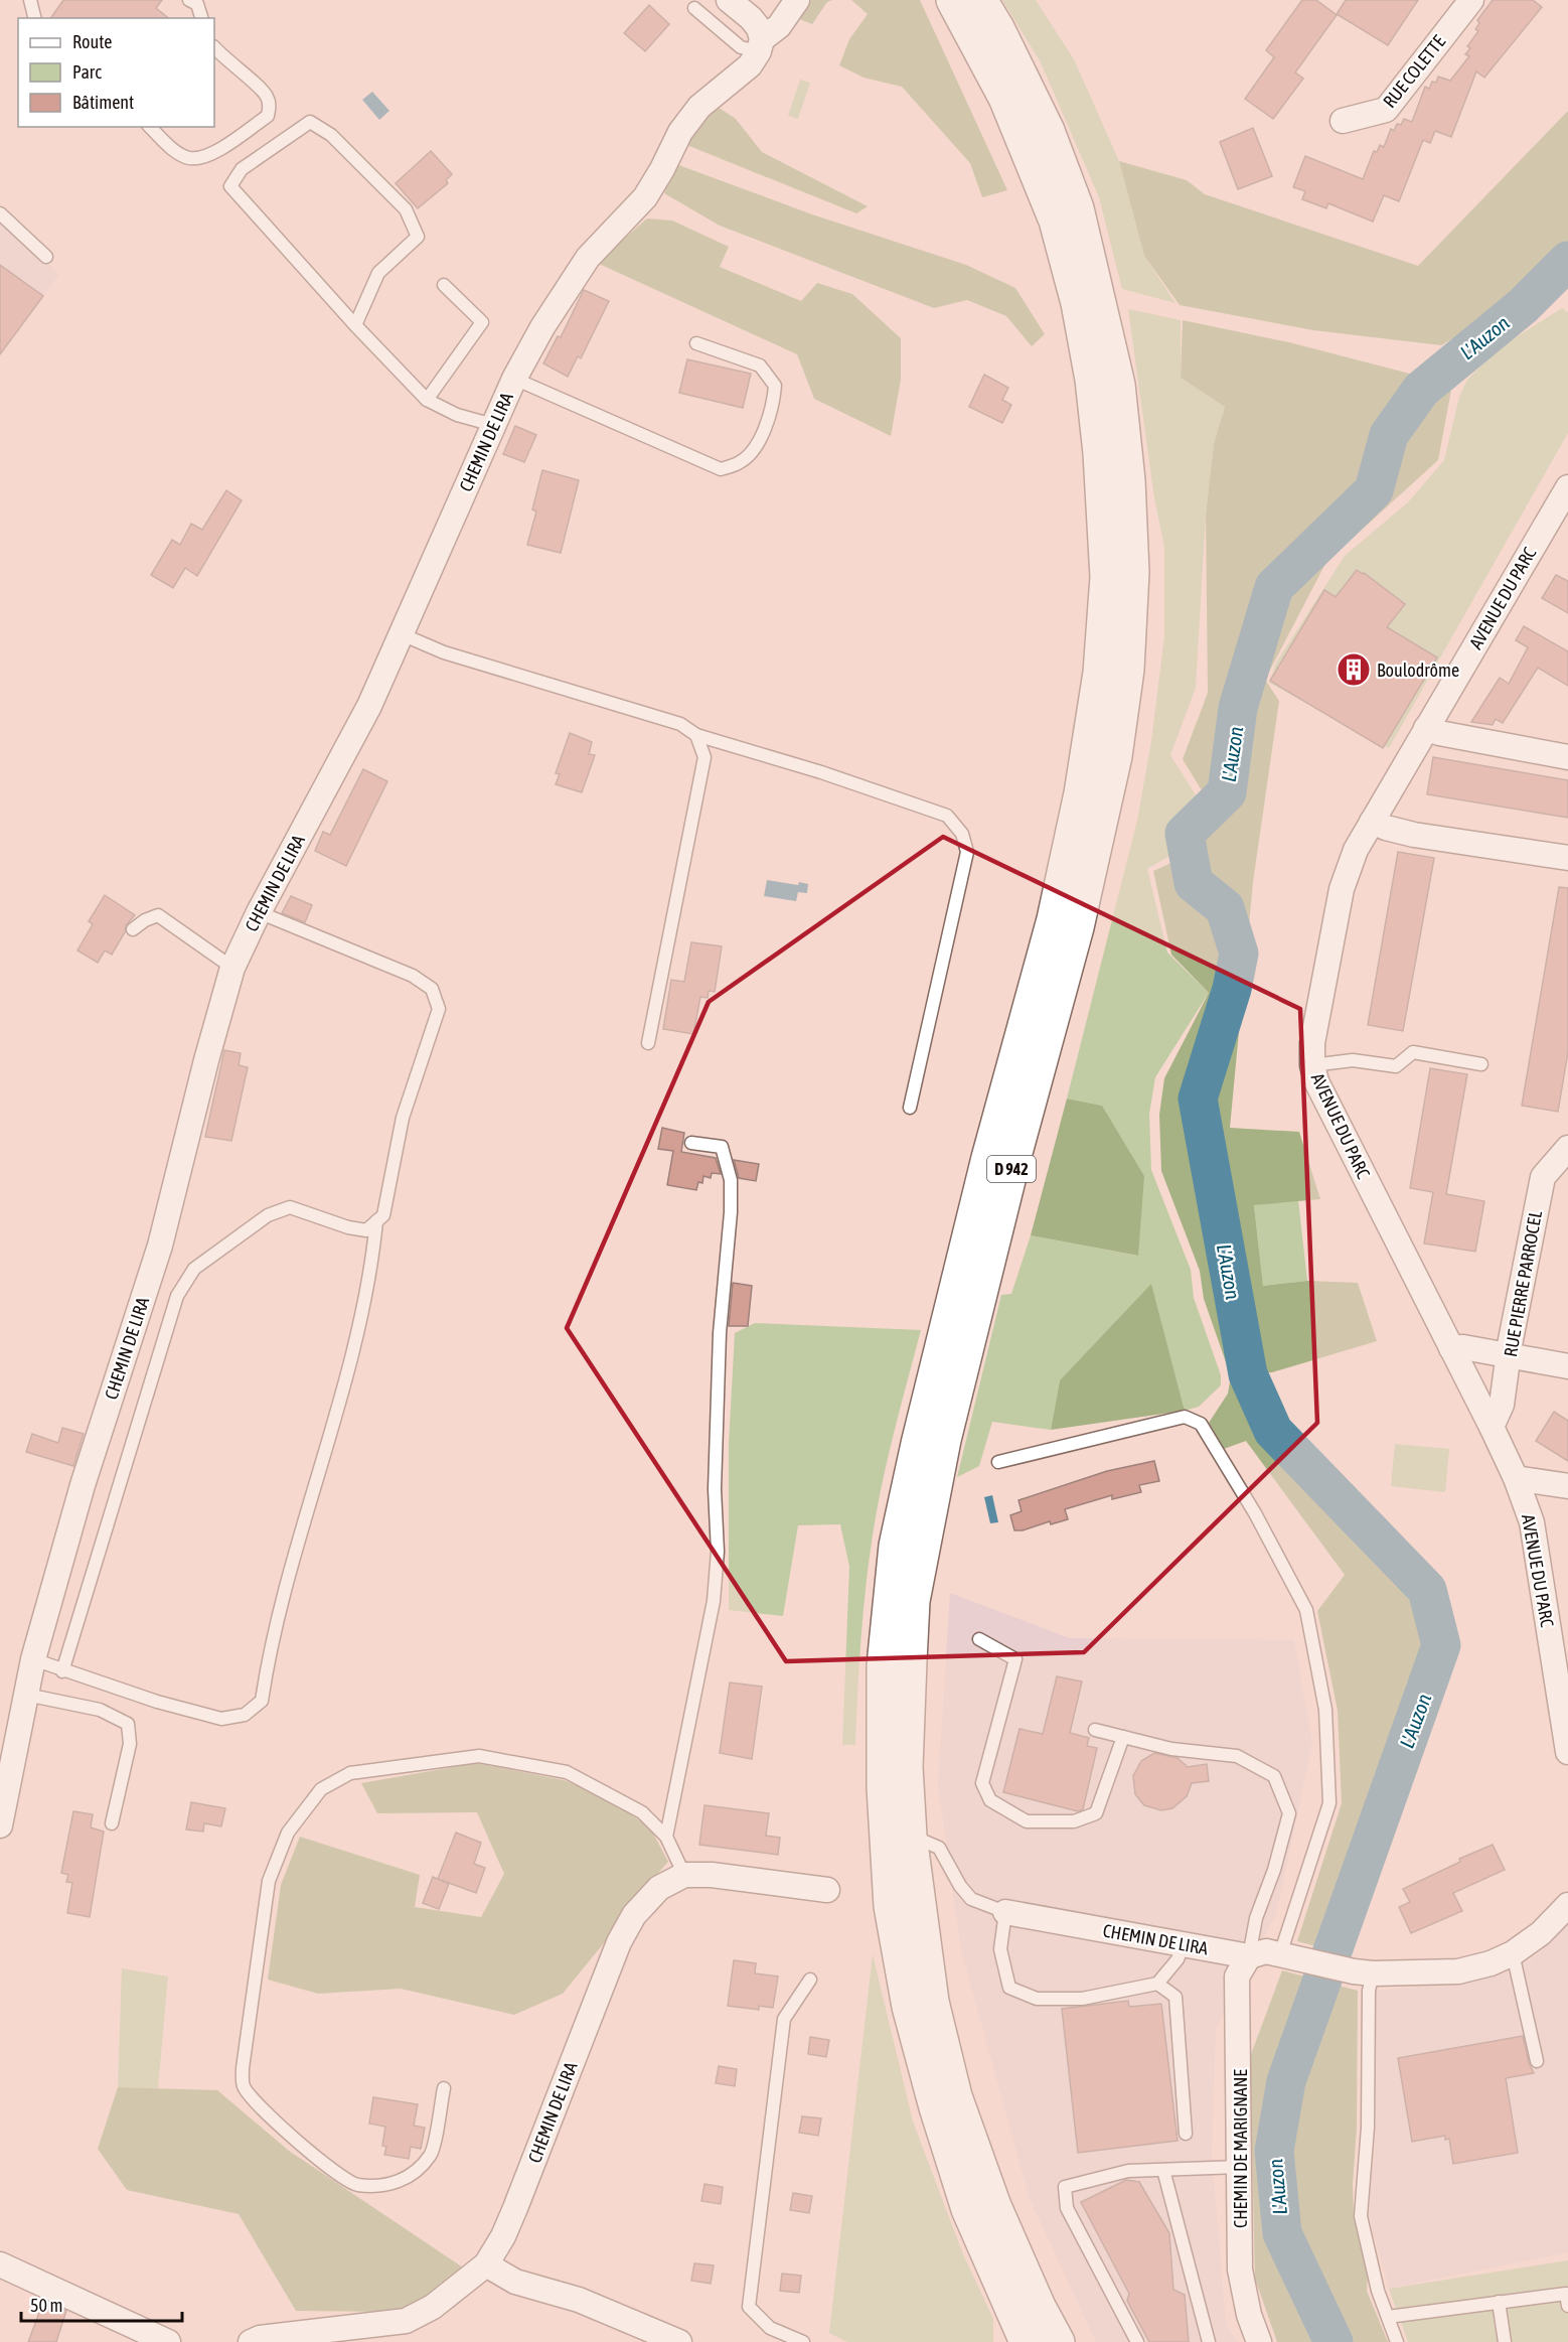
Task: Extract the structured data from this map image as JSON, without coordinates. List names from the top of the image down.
{
  "streets": {
    "main road": ["D 942"],
    "street": [
      "RUE COLETTE",
      "CHEMIN DE LIRA",
      "AVENUE DU PARC",
      "RUE PIERRE PARROCEL",
      "CHEMIN DE MARIGNANE"
    ]
  },
  "crossings": [
    ["CHEMIN DE LIRA", "CHEMIN DE MARIGNANE"],
    ["AVENUE DU PARC", "RUE PIERRE PARROCEL"]
  ],
  "water": ["L'Auzon"],
  "places": {
    "building": ["Boulodrôme"]
  },
  "legend": ["Route", "Parc", "Bâtiment"],
  "scale_bar": "50 m"
}
